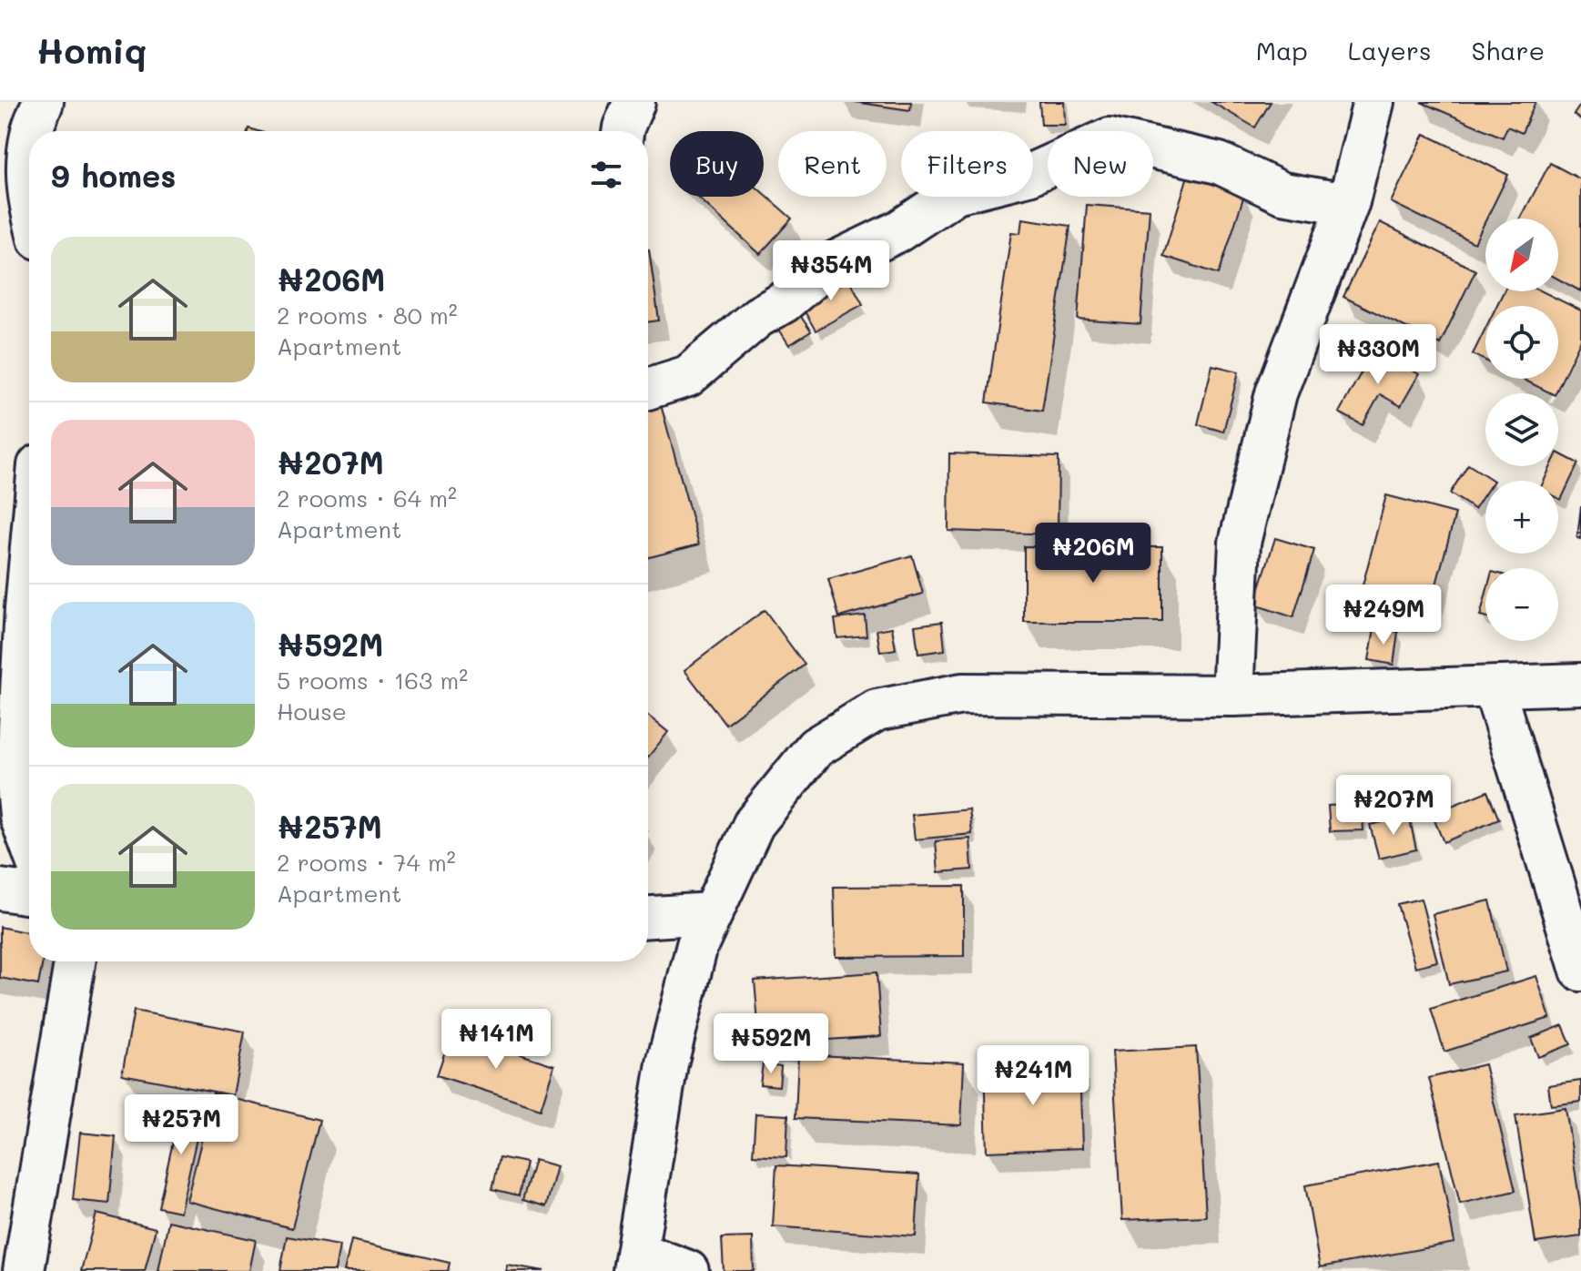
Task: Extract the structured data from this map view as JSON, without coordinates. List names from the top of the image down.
{
  "north": "bottom left",
  "page": {
    "header": "Homiq",
    "nav": ["Map", "Layers", "Share"],
    "chip": [
      "Buy",
      "Rent",
      "Filters",
      "New"
    ],
    "heading": "9 homes",
    "map_buttons": ["+", "−"],
    "list": [
      {
        "name": "₦206M",
        "note": "2 rooms · 80 m² · Apartment"
      },
      {
        "name": "₦207M",
        "note": "2 rooms · 64 m² · Apartment"
      },
      {
        "name": "₦592M",
        "note": "5 rooms · 163 m² · House"
      },
      {
        "name": "₦257M",
        "note": "2 rooms · 74 m² · Apartment"
      }
    ],
    "price": [
      "₦354M",
      "₦330M",
      "₦206M",
      "₦249M",
      "₦207M",
      "₦141M",
      "₦592M",
      "₦241M",
      "₦257M"
    ]
  }
}
